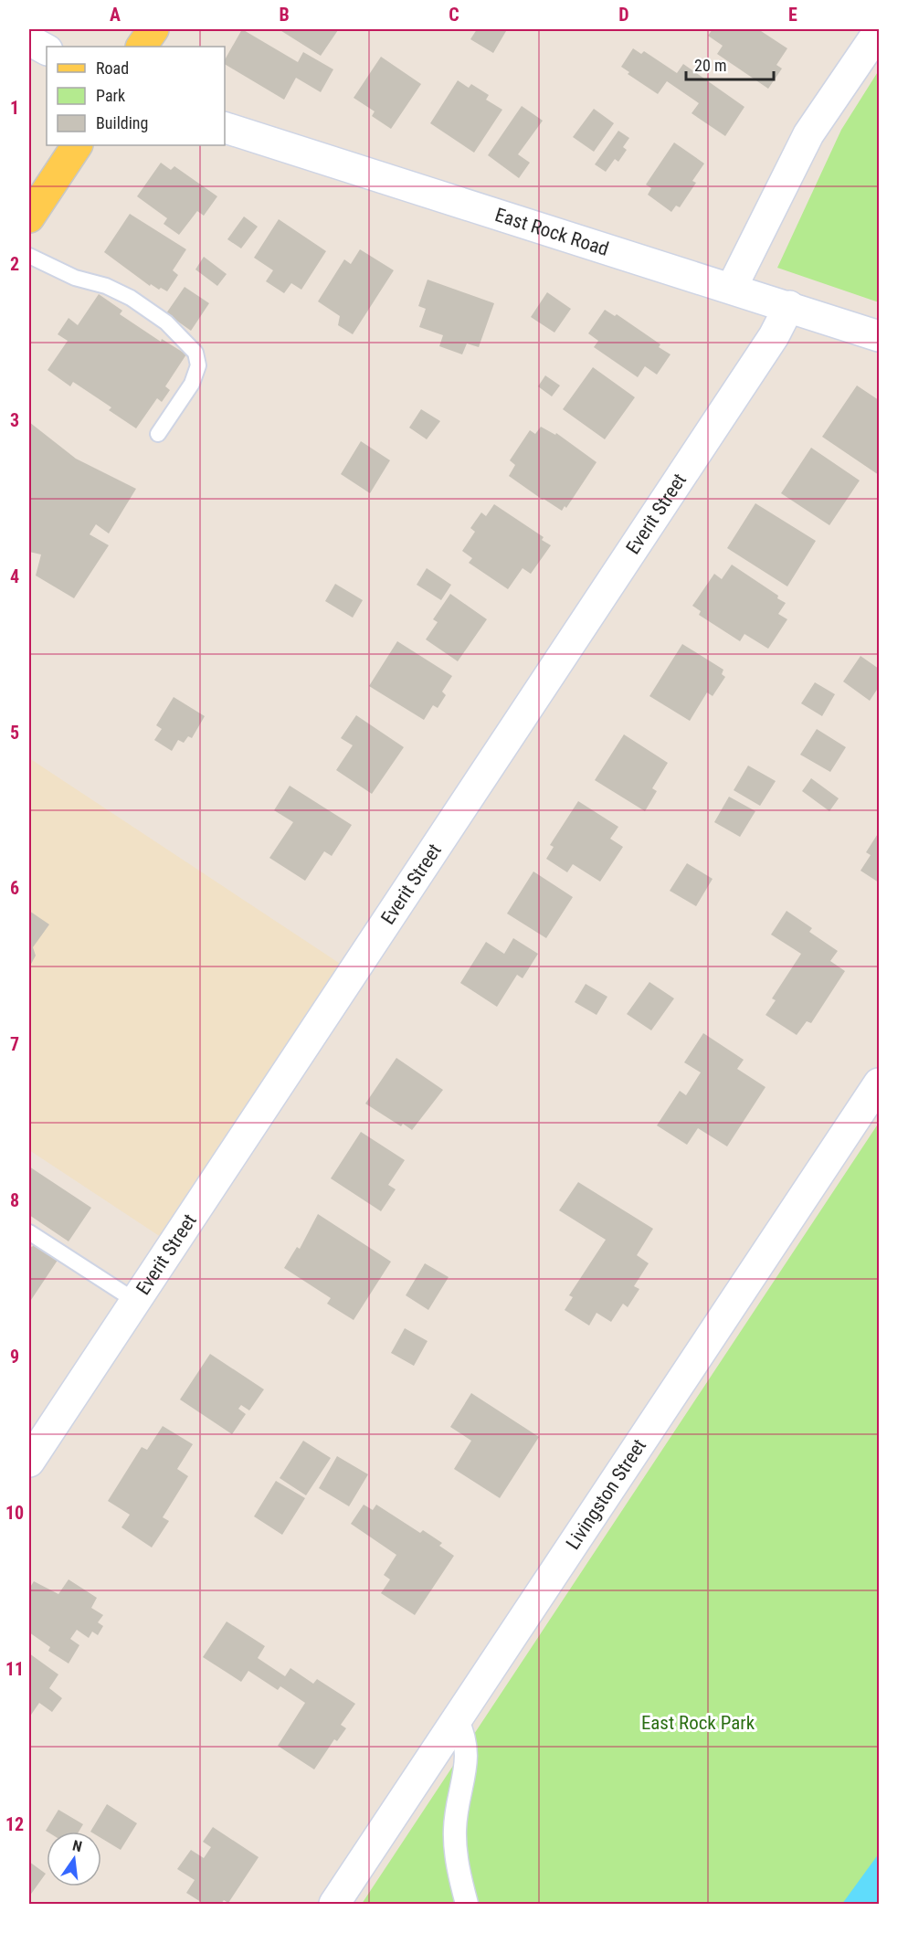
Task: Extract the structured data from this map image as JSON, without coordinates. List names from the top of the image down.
{
  "streets": {
    "street": ["East Rock Road", "Everit Street", "Livingston Street"]
  },
  "crossings": [
    ["East Rock Road", "Everit Street"]
  ],
  "parks": ["East Rock Park"],
  "legend": ["Road", "Park", "Building"],
  "scale_bar": "20 m",
  "north": "top",
  "grid": {
    "columns": [
      "A",
      "B",
      "C",
      "D",
      "E"
    ],
    "rows": [
      "1",
      "2",
      "3",
      "4",
      "5",
      "6",
      "7",
      "8",
      "9",
      "10",
      "11",
      "12"
    ]
  }
}
